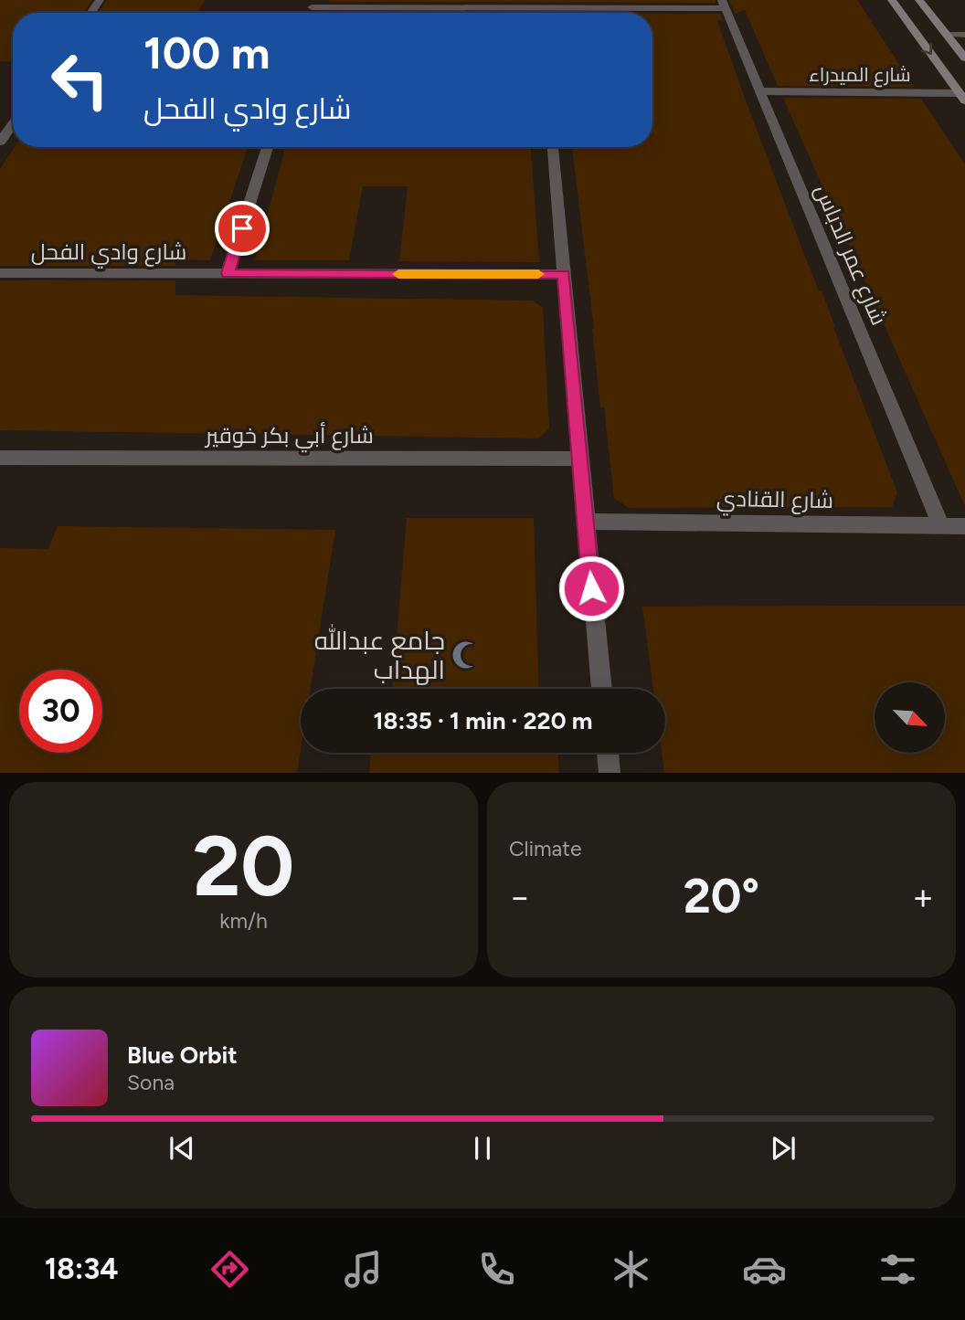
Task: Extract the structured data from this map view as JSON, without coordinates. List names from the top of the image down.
{
  "streets": {
    "street": [
      "شارع الميدراء",
      "شارع وادي الفحل",
      "شارع عمر الدباس",
      "شارع أبي بكر خوقير",
      "شارع القنادي"
    ]
  },
  "crossings": [
    ["شارع الميدراء", "شارع عمر الدباس"],
    ["شارع عمر الدباس", "شارع القنادي"]
  ],
  "places": {
    "mosque": ["جامع عبدالله الهداب"]
  },
  "north": "bottom right",
  "page": {
    "turn": ["100 m", "شارع وادي الفحل"],
    "limit": "30",
    "trip": "18:35 · 1 min · 220 m",
    "tile": [
      ["20", "km/h"],
      "Climate"
    ],
    "heat": ["−", "20°", "+"],
    "song": ["Blue Orbit", "Sona"],
    "tabs": "18:34"
  }
}
